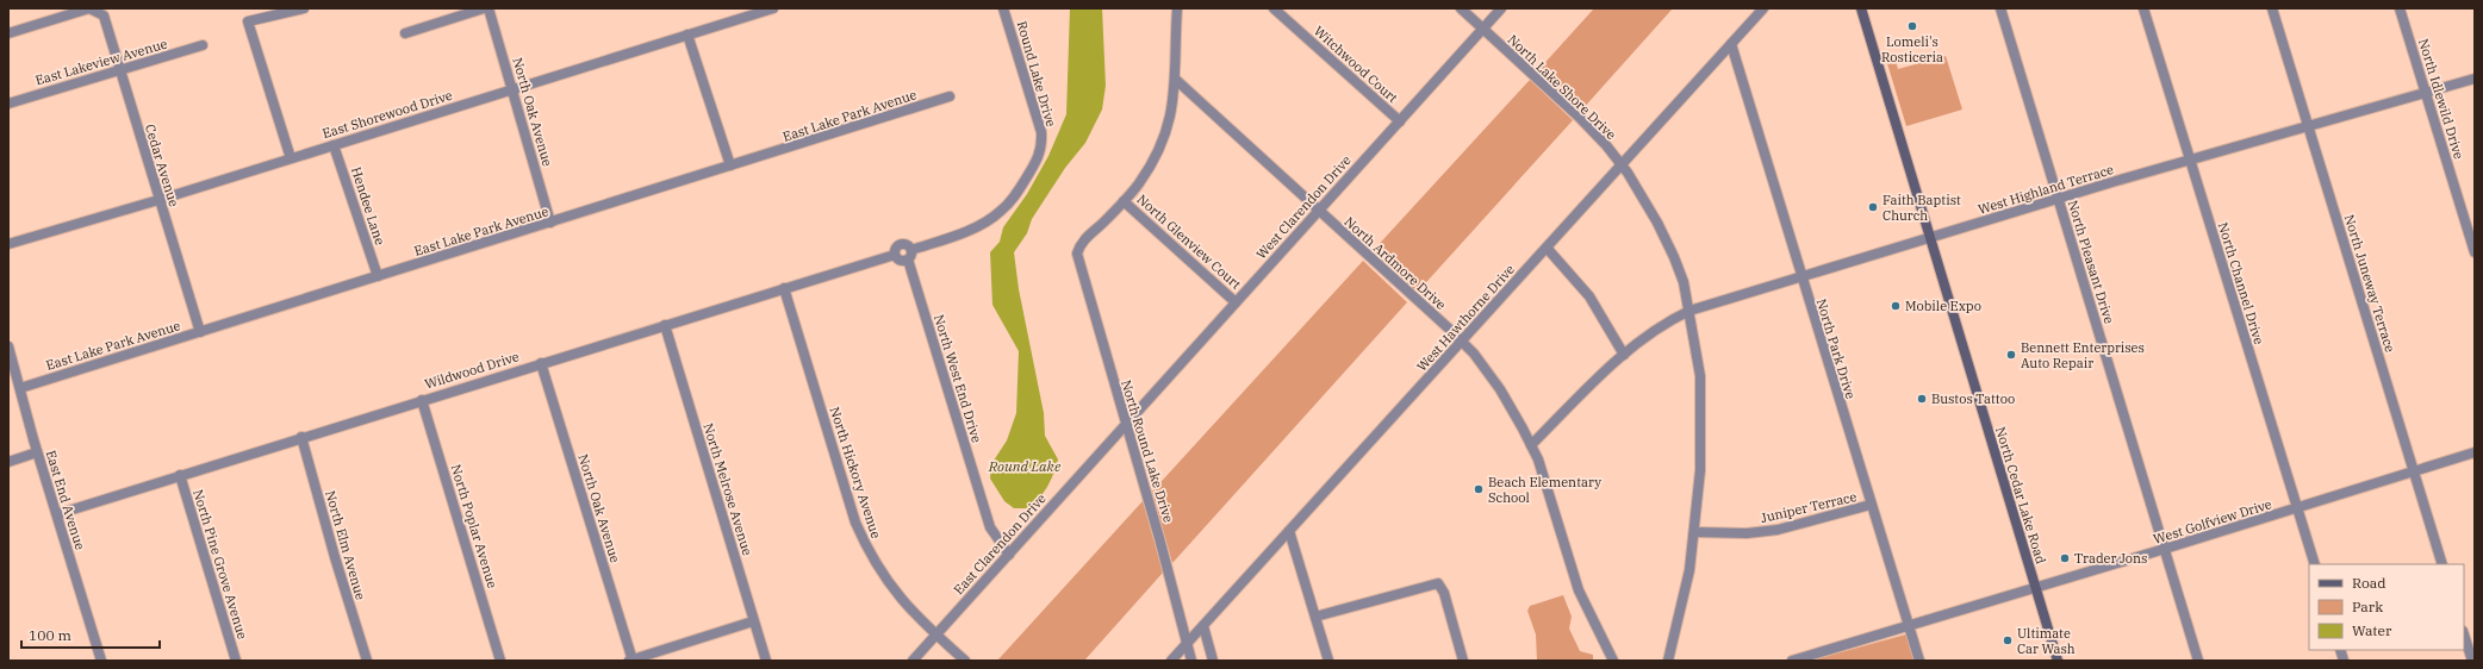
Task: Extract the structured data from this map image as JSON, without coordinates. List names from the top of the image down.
{
  "streets": {
    "main road": ["North Cedar Lake Road"],
    "street": [
      "East Lakeview Avenue",
      "Witchwood Court",
      "Round Lake Drive",
      "North Lake Shore Drive",
      "North Idlewild Drive",
      "North Oak Avenue",
      "East Shorewood Drive",
      "East Lake Park Avenue",
      "Cedar Avenue",
      "West Highland Terrace",
      "Hendee Lane",
      "West Clarendon Drive",
      "North Glenview Court",
      "North Pleasant Drive",
      "North Ardmore Drive",
      "North Channel Drive",
      "North Juneway Terrace",
      "West Hawthorne Drive",
      "North Park Drive",
      "Wildwood Drive",
      "North West End Drive",
      "North Round Lake Drive",
      "North Hickory Avenue",
      "North Melrose Avenue",
      "East End Avenue",
      "Juniper Terrace",
      "West Golfview Drive",
      "North Poplar Avenue",
      "East Clarendon Drive",
      "North Elm Avenue",
      "North Pine Grove Avenue"
    ]
  },
  "crossings": [
    ["East Lakeview Avenue", "Cedar Avenue"],
    ["Witchwood Court", "West Clarendon Drive"],
    ["Round Lake Drive", "Wildwood Drive"],
    ["North Lake Shore Drive", "West Highland Terrace"],
    ["North Lake Shore Drive", "West Clarendon Drive"],
    ["North Lake Shore Drive", "West Hawthorne Drive"],
    ["North Lake Shore Drive", "Juniper Terrace"],
    ["North Idlewild Drive", "West Highland Terrace"],
    ["North Oak Avenue", "East Shorewood Drive"],
    ["North Oak Avenue", "East Lake Park Avenue"],
    ["North Oak Avenue", "Wildwood Drive"],
    ["East Shorewood Drive", "Cedar Avenue"],
    ["East Shorewood Drive", "Hendee Lane"],
    ["East Lake Park Avenue", "Cedar Avenue"],
    ["East Lake Park Avenue", "Hendee Lane"],
    ["East Lake Park Avenue", "East End Avenue"],
    ["West Highland Terrace", "North Pleasant Drive"],
    ["West Highland Terrace", "North Ardmore Drive"],
    ["West Highland Terrace", "North Channel Drive"],
    ["West Highland Terrace", "North Juneway Terrace"],
    ["West Highland Terrace", "North Park Drive"],
    ["West Highland Terrace", "North Cedar Lake Road"],
    ["West Clarendon Drive", "North Glenview Court"],
    ["West Clarendon Drive", "North Ardmore Drive"],
    ["West Clarendon Drive", "North Round Lake Drive"],
    ["West Clarendon Drive", "East Clarendon Drive"],
    ["North Glenview Court", "North Round Lake Drive"],
    ["North Pleasant Drive", "West Golfview Drive"],
    ["North Ardmore Drive", "West Hawthorne Drive"],
    ["North Channel Drive", "West Golfview Drive"],
    ["North Juneway Terrace", "West Golfview Drive"],
    ["West Hawthorne Drive", "North Park Drive"],
    ["West Hawthorne Drive", "North Round Lake Drive"],
    ["North Park Drive", "Juniper Terrace"],
    ["North Park Drive", "West Golfview Drive"],
    ["Wildwood Drive", "North West End Drive"],
    ["Wildwood Drive", "North Hickory Avenue"],
    ["Wildwood Drive", "North Melrose Avenue"],
    ["Wildwood Drive", "East End Avenue"],
    ["Wildwood Drive", "North Poplar Avenue"],
    ["Wildwood Drive", "North Elm Avenue"],
    ["Wildwood Drive", "North Pine Grove Avenue"],
    ["North West End Drive", "East Clarendon Drive"],
    ["North Round Lake Drive", "East Clarendon Drive"],
    ["North Hickory Avenue", "East Clarendon Drive"],
    ["North Cedar Lake Road", "West Golfview Drive"]
  ],
  "water": ["Round Lake"],
  "places": [
    "Lomeli's Rosticeria",
    "Faith Baptist Church",
    "Mobile Expo",
    "Bennett Enterprises Auto Repair",
    "Bustos Tattoo",
    "Beach Elementary School",
    "Trader Jons",
    "Ultimate Car Wash"
  ],
  "legend": ["Road", "Park", "Water"],
  "scale_bar": "100 m"
}
